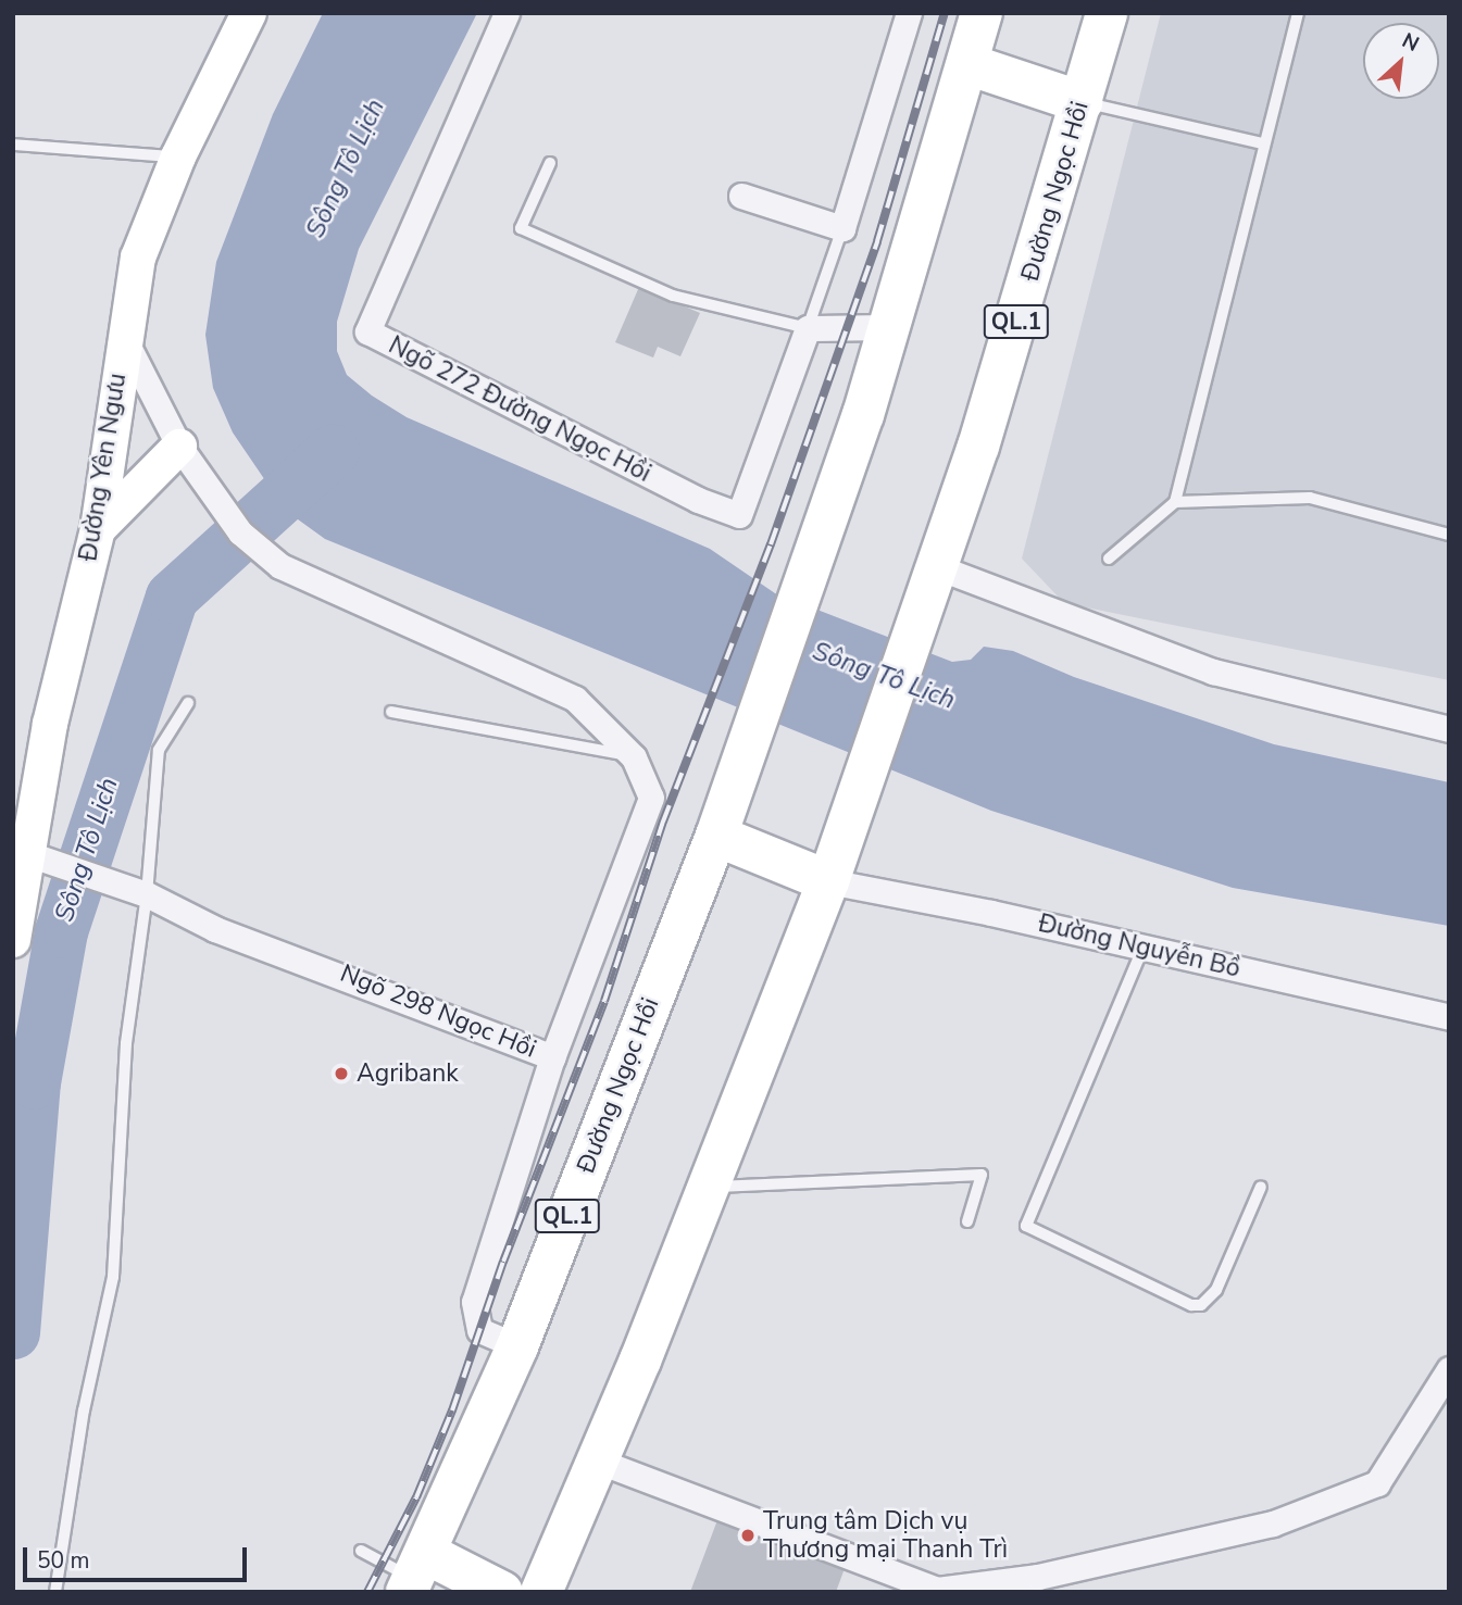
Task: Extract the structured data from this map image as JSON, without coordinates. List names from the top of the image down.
{
  "streets": {
    "highway": ["Đường Ngọc Hồi", "QL.1"],
    "street": [
      "Ngõ 272 Đường Ngọc Hồi",
      "Đường Yên Ngưu",
      "Đường Nguyễn Bồ",
      "Ngõ 298 Ngọc Hồi"
    ]
  },
  "crossings": [
    ["Đường Ngọc Hồi", "QL.1"],
    ["Đường Ngọc Hồi", "Đường Nguyễn Bồ"],
    ["Đường Ngọc Hồi", "Ngõ 298 Ngọc Hồi"],
    ["QL.1", "Đường Nguyễn Bồ"],
    ["Đường Yên Ngưu", "Ngõ 298 Ngọc Hồi"]
  ],
  "water": ["Sông Tô Lịch"],
  "places": ["Agribank", "Trung tâm Dịch vụ Thương mại Thanh Trì"],
  "scale_bar": "50 m",
  "north": "top right"
}
